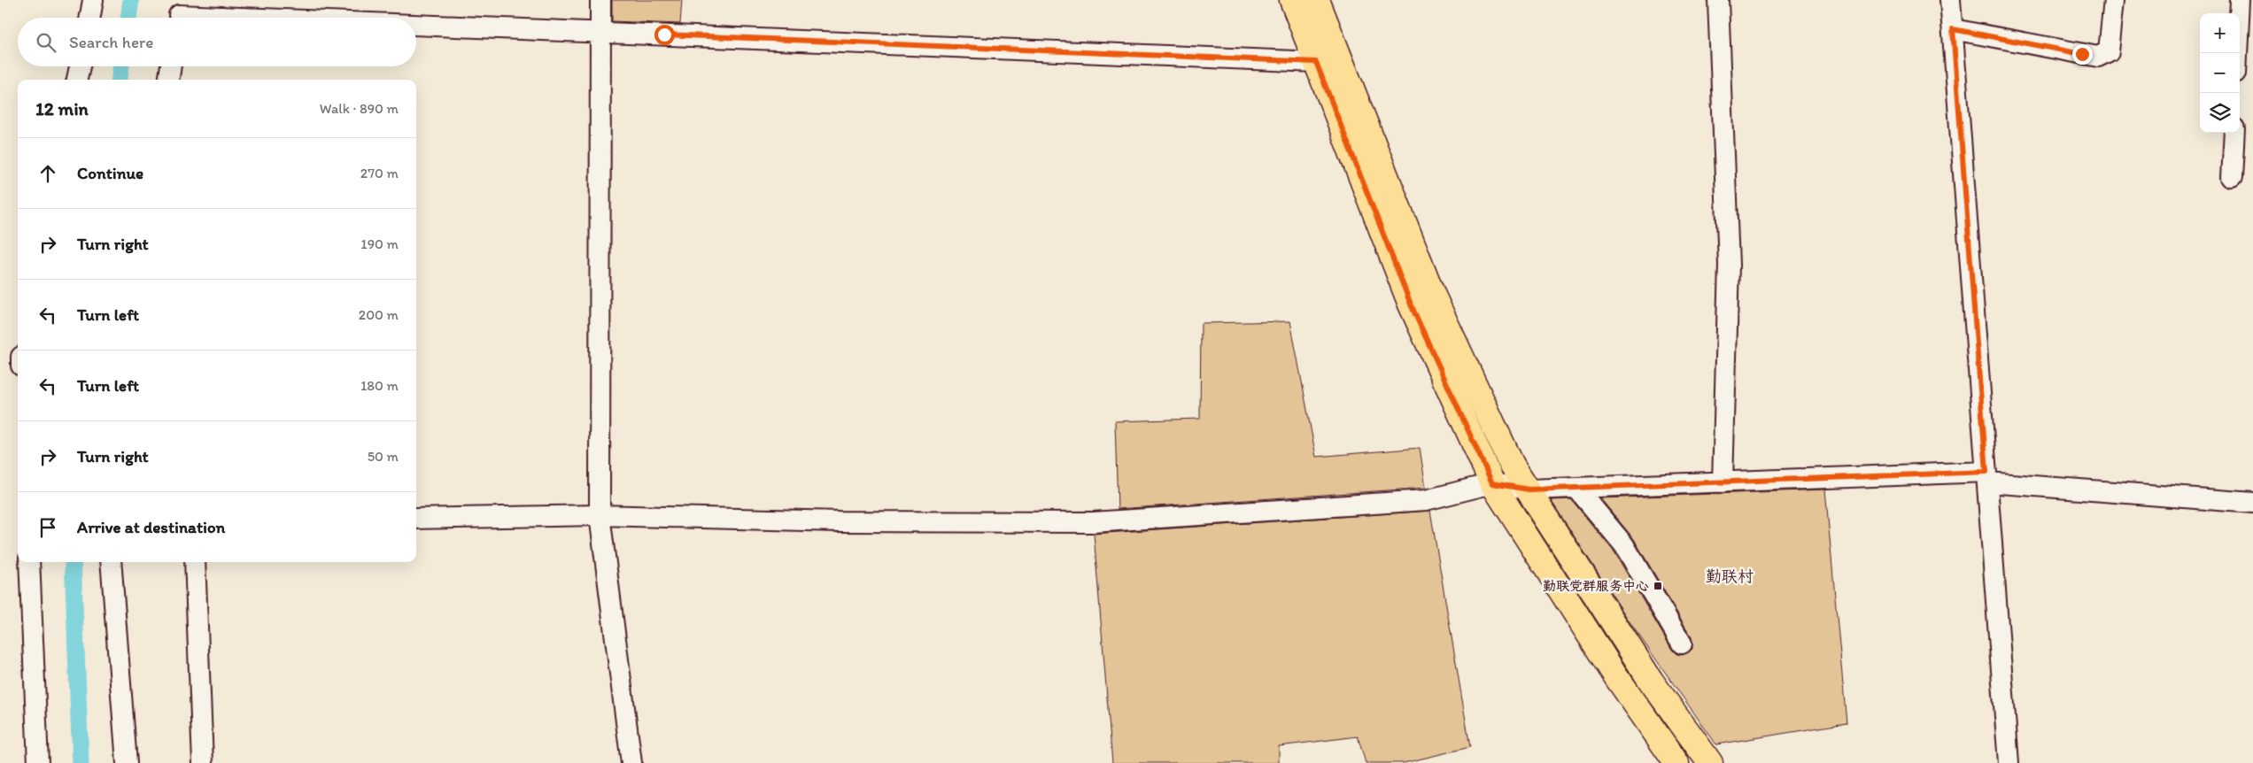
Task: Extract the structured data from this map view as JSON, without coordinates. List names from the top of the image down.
{
  "districts": ["勤联村"],
  "places": {
    "transit": ["勤联党群服务中心"]
  },
  "page": {
    "map_buttons": ["+", "−"],
    "search": "Search here",
    "heading": ["12 min", "Walk · 890 m"],
    "list": [
      ["Continue", "270 m"],
      ["Turn right", "190 m"],
      ["Turn left", "200 m"],
      ["Turn left", "180 m"],
      ["Turn right", "50 m"],
      "Arrive at destination"
    ]
  }
}
